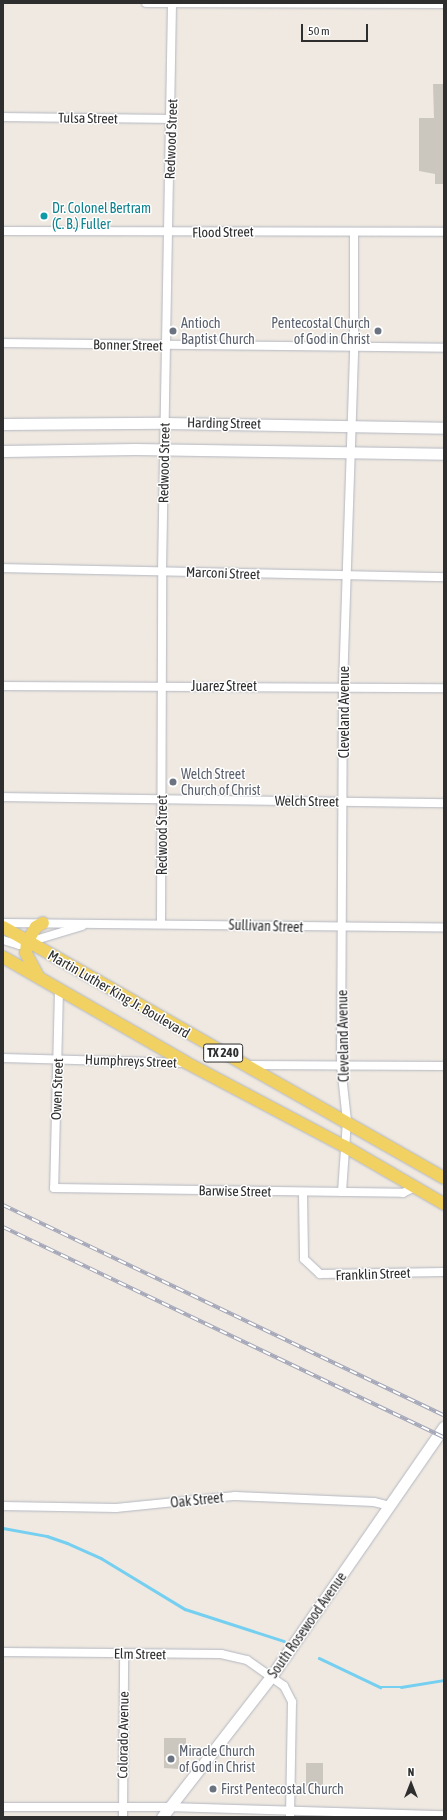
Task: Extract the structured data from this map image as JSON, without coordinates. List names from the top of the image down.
{
  "streets": {
    "main road": ["Martin Luther King Jr. Boulevard", "TX 240"],
    "street": [
      "Tulsa Street",
      "Redwood Street",
      "Flood Street",
      "Bonner Street",
      "Harding Street",
      "Marconi Street",
      "Juarez Street",
      "Cleveland Avenue",
      "Welch Street",
      "Sullivan Street",
      "Humphreys Street",
      "Owen Street",
      "Barwise Street",
      "Franklin Street",
      "Oak Street",
      "South Rosewood Avenue",
      "Elm Street",
      "Colorado Avenue"
    ]
  },
  "crossings": [
    ["Tulsa Street", "Redwood Street"],
    ["Redwood Street", "Flood Street"],
    ["Redwood Street", "Bonner Street"],
    ["Redwood Street", "Harding Street"],
    ["Redwood Street", "Marconi Street"],
    ["Redwood Street", "Juarez Street"],
    ["Redwood Street", "Welch Street"],
    ["Redwood Street", "Sullivan Street"],
    ["Flood Street", "Cleveland Avenue"],
    ["Bonner Street", "Cleveland Avenue"],
    ["Harding Street", "Cleveland Avenue"],
    ["Marconi Street", "Cleveland Avenue"],
    ["Juarez Street", "Cleveland Avenue"],
    ["Cleveland Avenue", "Welch Street"],
    ["Cleveland Avenue", "Sullivan Street"],
    ["Cleveland Avenue", "Martin Luther King Jr. Boulevard"],
    ["Cleveland Avenue", "Barwise Street"],
    ["Sullivan Street", "Martin Luther King Jr. Boulevard"],
    ["Martin Luther King Jr. Boulevard", "Humphreys Street"],
    ["Martin Luther King Jr. Boulevard", "Owen Street"],
    ["Martin Luther King Jr. Boulevard", "Barwise Street"],
    ["Humphreys Street", "Owen Street"],
    ["Owen Street", "Barwise Street"],
    ["Barwise Street", "Franklin Street"],
    ["Oak Street", "South Rosewood Avenue"],
    ["South Rosewood Avenue", "Elm Street"],
    ["Elm Street", "Colorado Avenue"]
  ],
  "places": [
    "Dr. Colonel Bertram (C. B.) Fuller",
    "Antioch Baptist Church",
    "Pentecostal Church of God in Christ",
    "Welch Street Church of Christ",
    "Miracle Church of God in Christ",
    "First Pentecostal Church"
  ],
  "scale_bar": "50 m",
  "north": "top"
}
